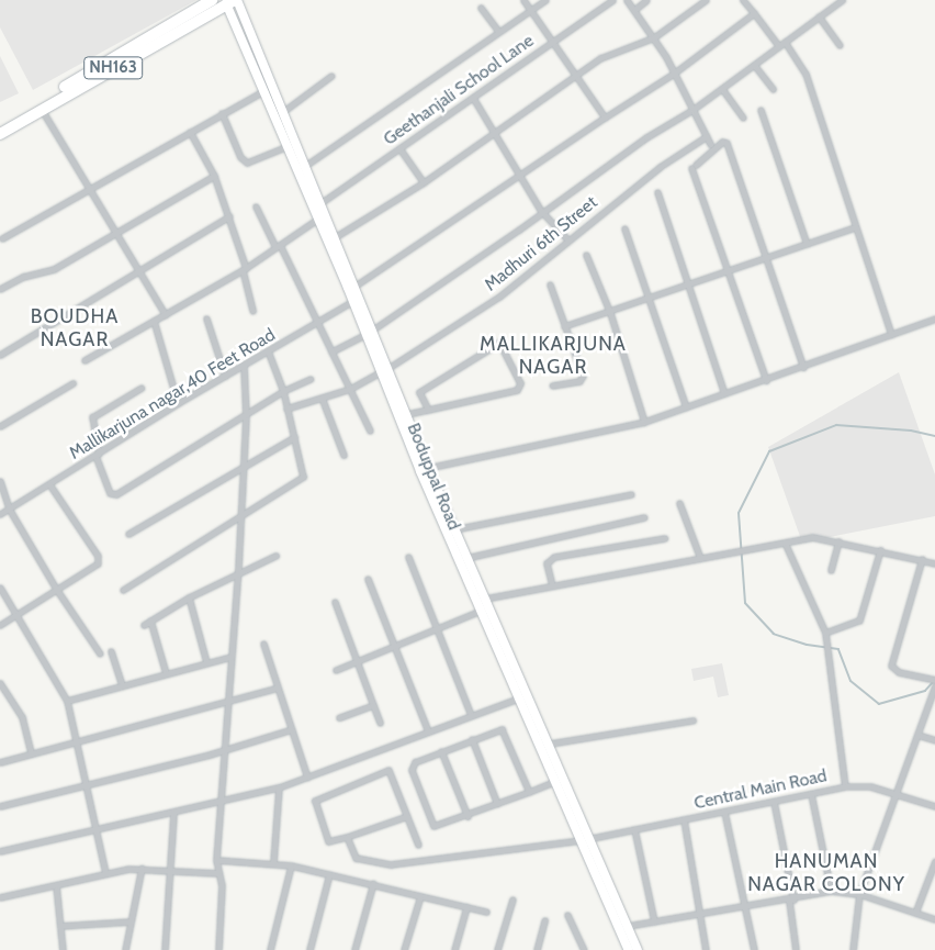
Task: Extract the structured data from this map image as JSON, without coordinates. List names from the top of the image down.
{
  "streets": {
    "highway": ["NH163"],
    "street": [
      "Geethanjali School Lane",
      "Madhuri 6th Street",
      "Mallikarjuna nagar,40 Feet Road",
      "Boduppal Road",
      "Central Main Road"
    ]
  },
  "crossings": [
    ["NH163", "Boduppal Road"],
    ["Geethanjali School Lane", "Boduppal Road"],
    ["Madhuri 6th Street", "Boduppal Road"],
    ["Mallikarjuna nagar,40 Feet Road", "Boduppal Road"],
    ["Boduppal Road", "Central Main Road"]
  ],
  "districts": ["BOUDHA NAGAR", "MALLIKARJUNA NAGAR", "HANUMAN NAGAR COLONY"]
}
